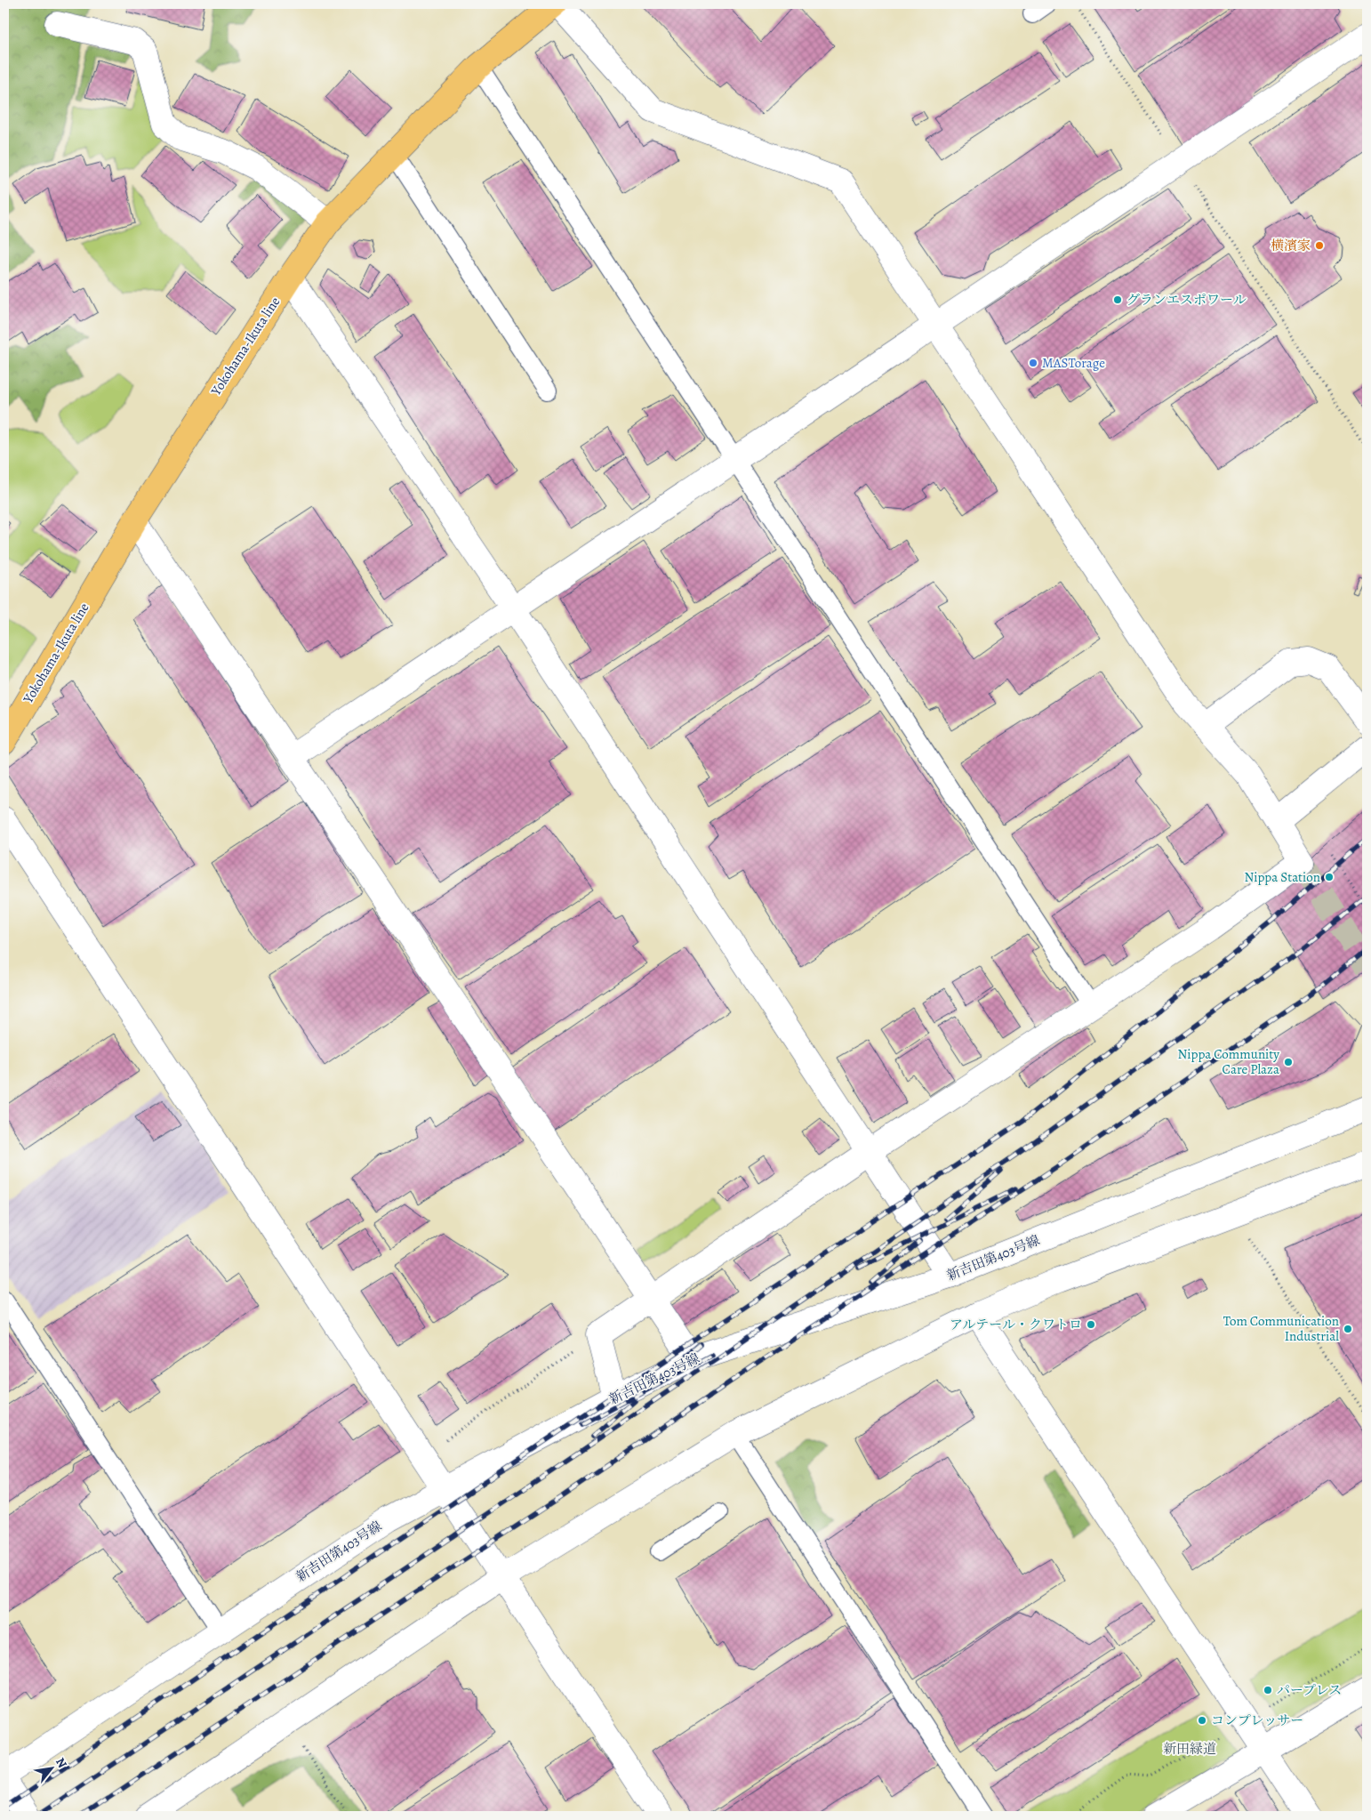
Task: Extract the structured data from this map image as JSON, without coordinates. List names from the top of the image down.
{
  "streets": {
    "main road": ["Yokohama-Ikuta line"],
    "street": ["新吉田第403号線"]
  },
  "parks": ["新田緑道"],
  "places": [
    "横濱家",
    "グランエスポワール",
    "MASTorage",
    "Nippa Station",
    "Nippa Community Care Plaza",
    "アルテール・クワトロ",
    "Tom Communication Industrial",
    "パープレス",
    "コンプレッサー"
  ],
  "north": "top right"
}
